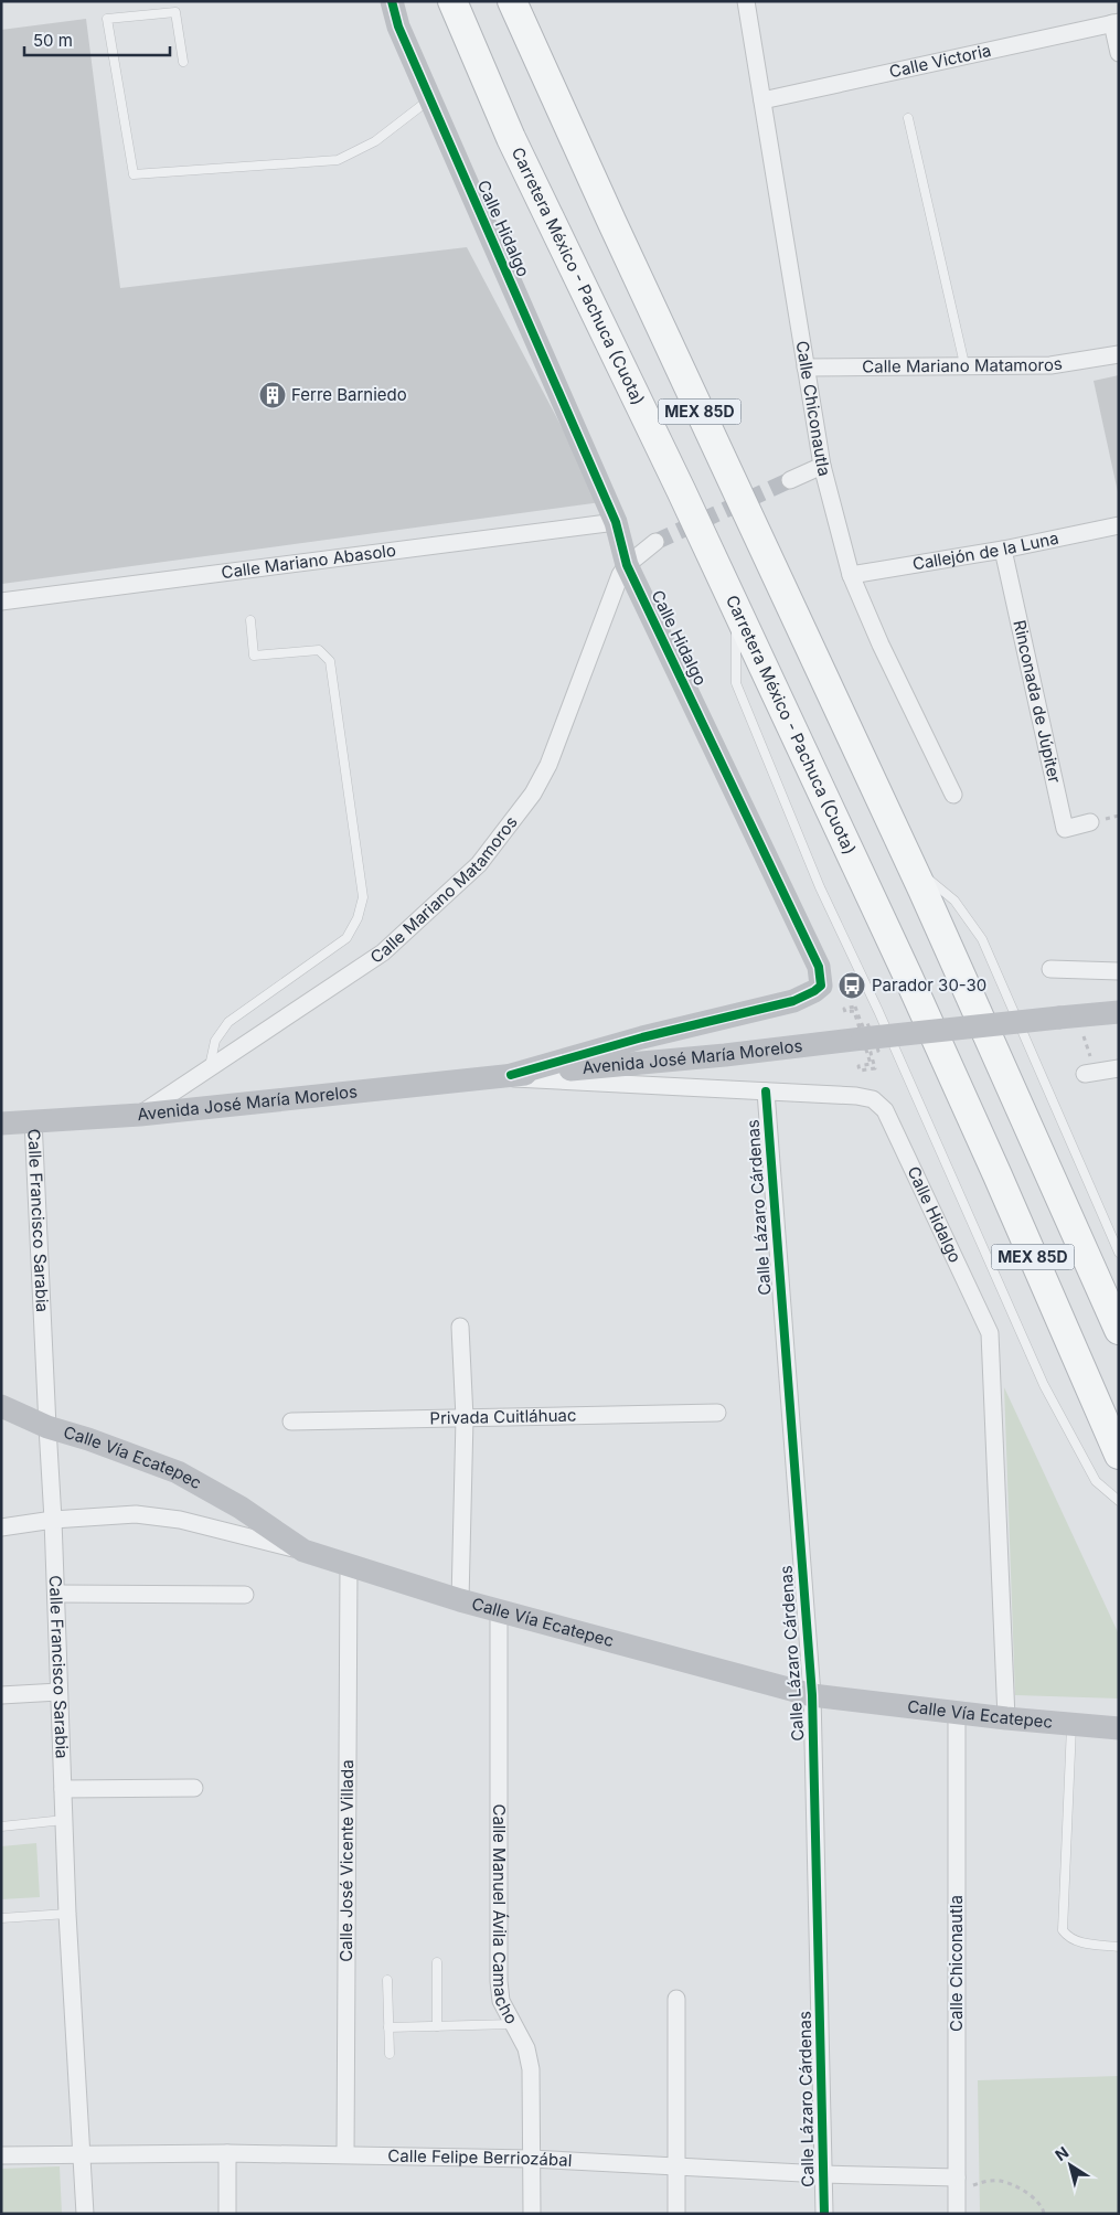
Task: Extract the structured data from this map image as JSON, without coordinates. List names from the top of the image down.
{
  "streets": {
    "highway": ["Carretera México - Pachuca (Cuota)", "MEX 85D"],
    "main road": ["Calle Hidalgo", "Avenida José María Morelos", "Calle Vía Ecatepec"],
    "street": [
      "Calle Victoria",
      "Calle Mariano Matamoros",
      "Calle Chiconautla",
      "Callejón de la Luna",
      "Calle Mariano Abasolo",
      "Rinconada de Júpiter",
      "Calle Lázaro Cárdenas",
      "Calle Francisco Sarabia",
      "Privada Cuitláhuac",
      "Calle José Vicente Villada",
      "Calle Manuel Ávila Camacho",
      "Calle Felipe Berriozábal"
    ]
  },
  "crossings": [
    ["Calle Victoria", "Calle Chiconautla"],
    ["Calle Hidalgo", "Calle Mariano Matamoros"],
    ["Calle Hidalgo", "Calle Mariano Abasolo"],
    ["Calle Hidalgo", "Avenida José María Morelos"],
    ["Calle Hidalgo", "Calle Lázaro Cárdenas"],
    ["Calle Hidalgo", "Calle Vía Ecatepec"],
    ["Calle Mariano Matamoros", "Calle Chiconautla"],
    ["Calle Mariano Matamoros", "Avenida José María Morelos"],
    ["Calle Chiconautla", "Callejón de la Luna"],
    ["Calle Chiconautla", "Calle Vía Ecatepec"],
    ["Calle Chiconautla", "Calle Felipe Berriozábal"],
    ["Callejón de la Luna", "Rinconada de Júpiter"],
    ["Avenida José María Morelos", "Calle Francisco Sarabia"],
    ["Calle Lázaro Cárdenas", "Calle Vía Ecatepec"],
    ["Calle Lázaro Cárdenas", "Calle Felipe Berriozábal"],
    ["Calle Francisco Sarabia", "Calle Vía Ecatepec"],
    ["Calle Francisco Sarabia", "Calle Felipe Berriozábal"],
    ["Calle Vía Ecatepec", "Calle José Vicente Villada"],
    ["Calle Vía Ecatepec", "Calle Manuel Ávila Camacho"],
    ["Calle José Vicente Villada", "Calle Felipe Berriozábal"],
    ["Calle Manuel Ávila Camacho", "Calle Felipe Berriozábal"]
  ],
  "places": {
    "building": ["Ferre Barniedo"],
    "bus stop": ["Parador 30-30"]
  },
  "scale_bar": "50 m",
  "north": "top left"
}
